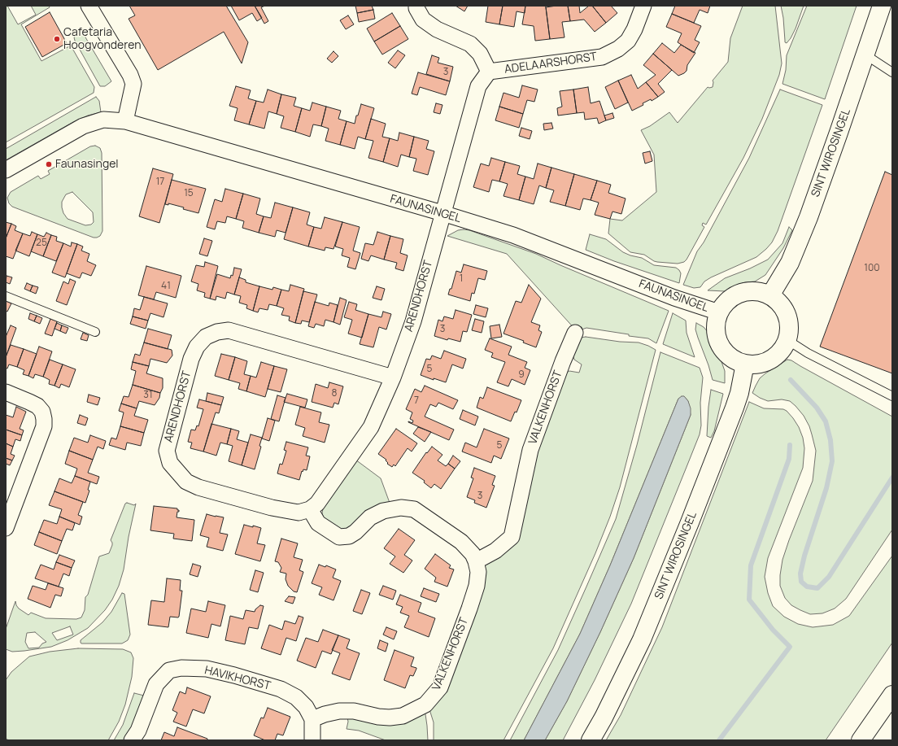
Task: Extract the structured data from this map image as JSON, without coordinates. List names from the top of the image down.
{
  "streets": {
    "main road": ["SINT WIROSINGEL"],
    "street": [
      "ADELAARSHORST",
      "FAUNASINGEL",
      "ARENDHORST",
      "VALKENHORST",
      "HAVIKHORST"
    ]
  },
  "crossings": [
    ["ADELAARSHORST", "FAUNASINGEL"],
    ["ADELAARSHORST", "ARENDHORST"],
    ["SINT WIROSINGEL", "FAUNASINGEL"],
    ["FAUNASINGEL", "ARENDHORST"],
    ["ARENDHORST", "VALKENHORST"],
    ["VALKENHORST", "HAVIKHORST"]
  ],
  "places": ["Cafetaria Hoogvonderen", "Faunasingel"],
  "house_numbers": [
    "3",
    "17",
    "15",
    "25",
    "100",
    "1",
    "41",
    "3",
    "5",
    "9",
    "8",
    "31",
    "7",
    "5",
    "3"
  ]
}
